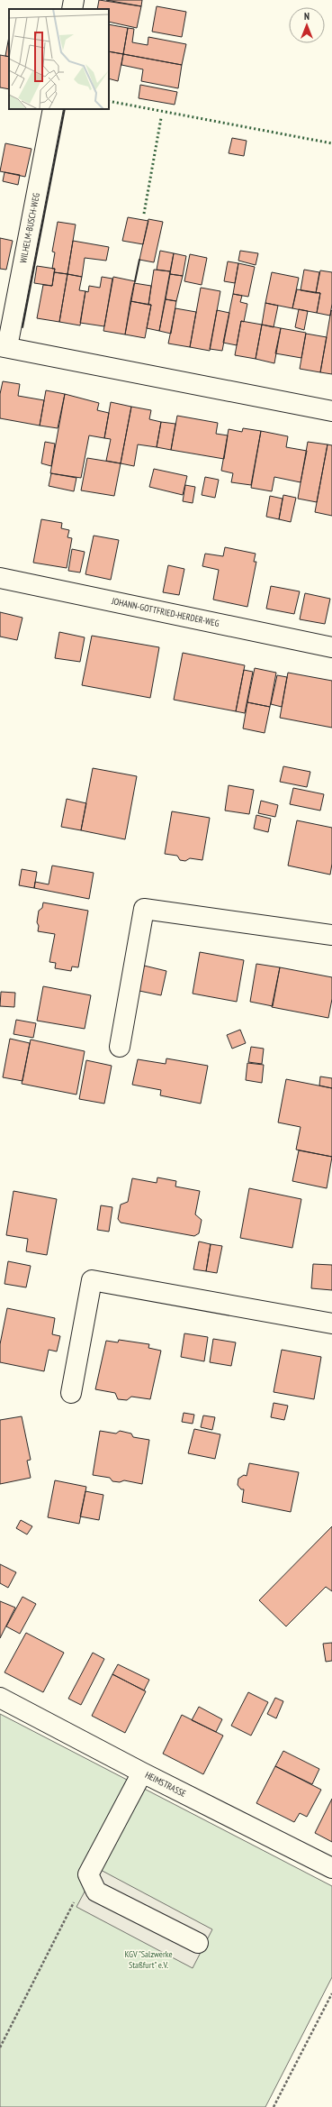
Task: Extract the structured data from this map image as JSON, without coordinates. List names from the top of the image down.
{
  "streets": {
    "street": ["WILHELM-BUSCH-WEG", "JOHANN-GOTTFRIED-HERDER-WEG", "HEIMSTRASSE"]
  },
  "parks": ["KGV \"Salzwerke Staßfurt\" e.V."],
  "north": "top"
}
